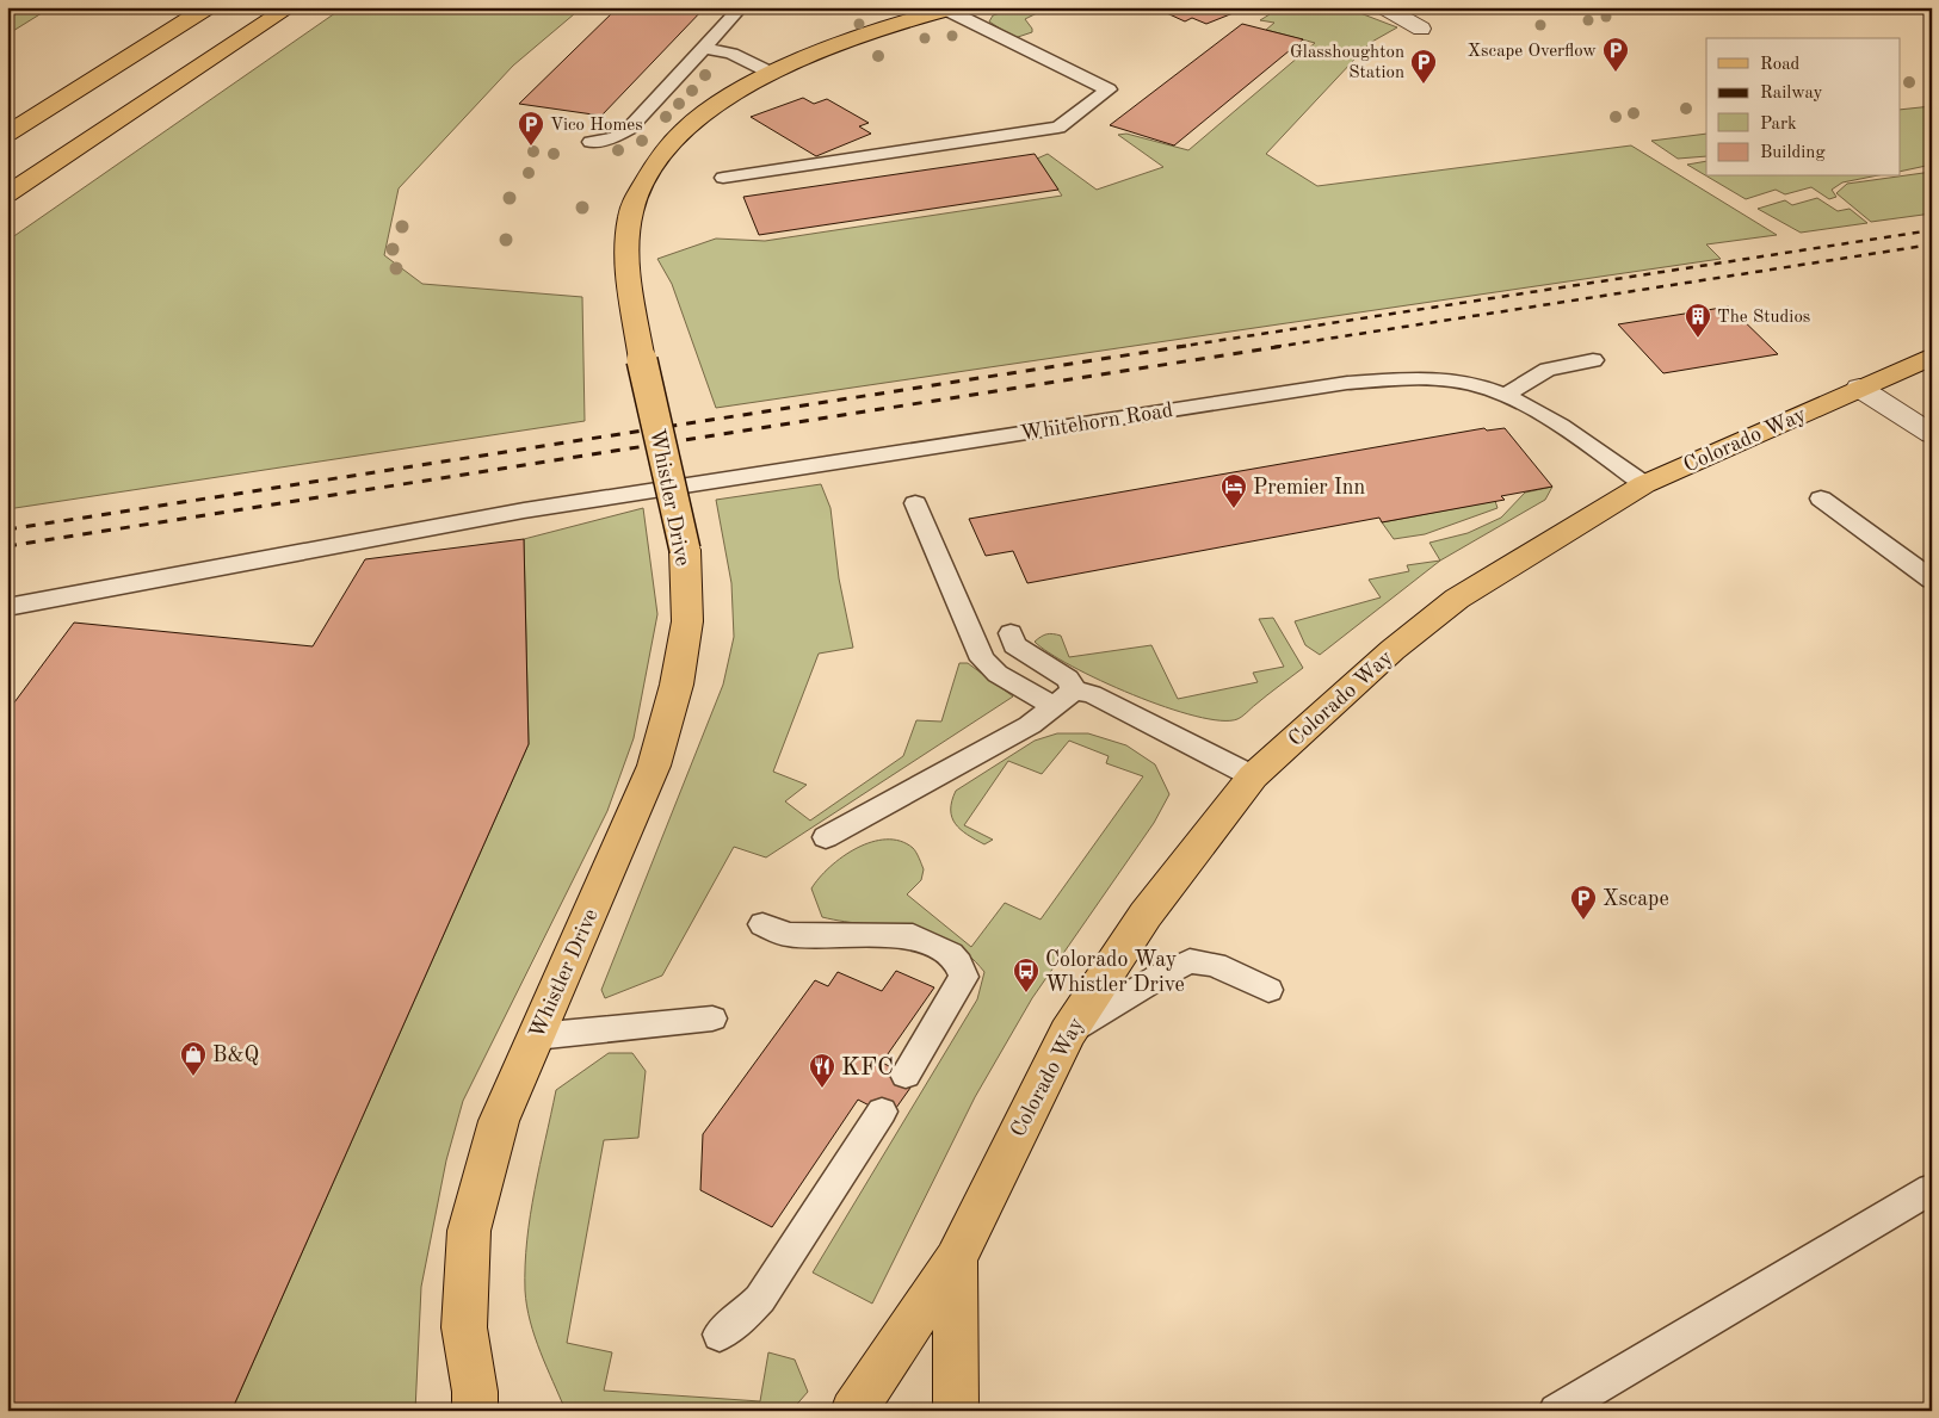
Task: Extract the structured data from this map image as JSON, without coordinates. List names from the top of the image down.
{
  "streets": {
    "main road": ["Colorado Way", "Whistler Drive"],
    "lane": ["Whitehorn Road"]
  },
  "crossings": [
    ["Whitehorn Road", "Colorado Way"]
  ],
  "places": {
    "parking": [
      "Xscape Overflow",
      "Glasshoughton Station",
      "Vico Homes",
      "Xscape"
    ],
    "building": ["The Studios"],
    "hotel": ["Premier Inn"],
    "bus stop": ["Colorado Way Whistler Drive"],
    "shop": ["B&Q"],
    "restaurant": ["KFC"]
  },
  "legend": [
    "Road",
    "Railway",
    "Park",
    "Building"
  ]
}
